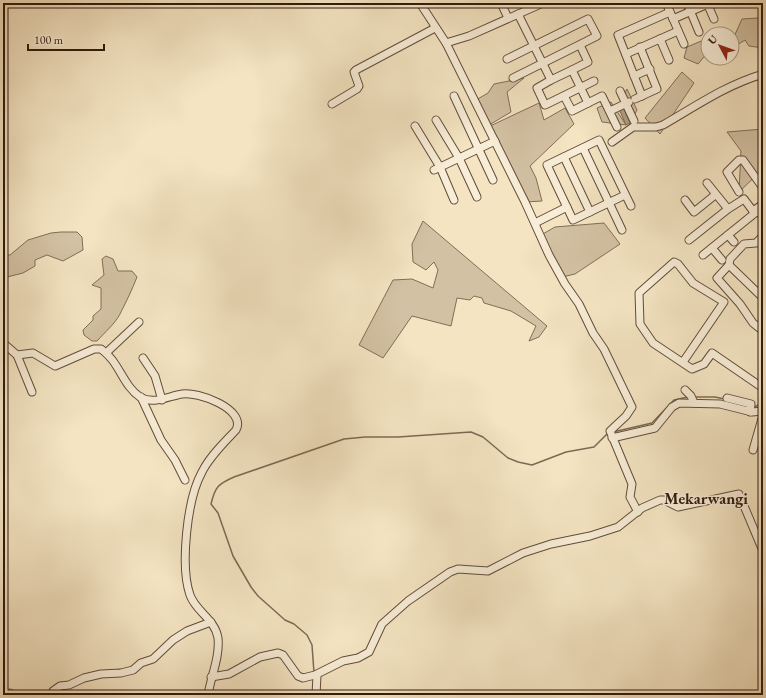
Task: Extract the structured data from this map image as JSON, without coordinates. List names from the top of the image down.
{
  "districts": ["Mekarwangi"],
  "scale_bar": "100 m",
  "north": "top left"
}
